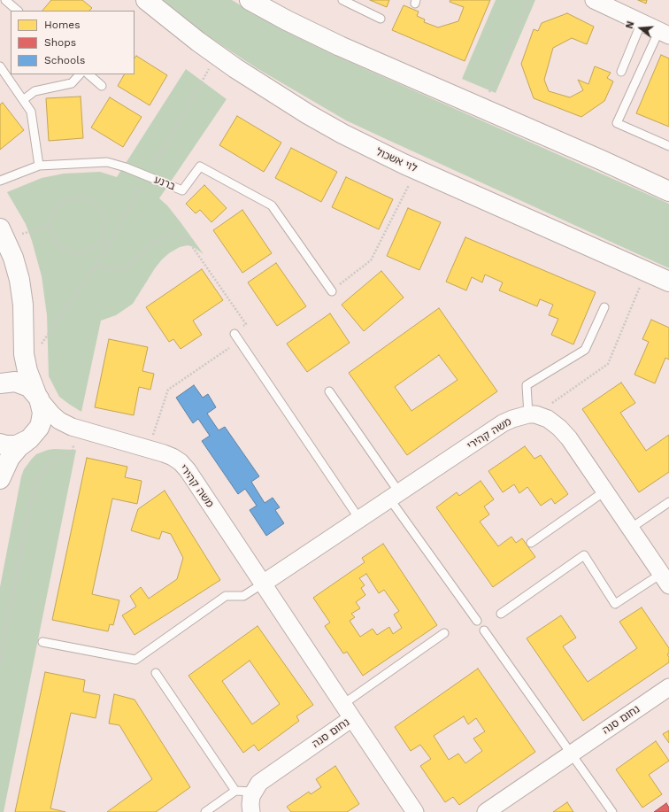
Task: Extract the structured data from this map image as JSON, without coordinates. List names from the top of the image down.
{
  "streets": {
    "street": ["לוי אשכול", "משה קהירי", "נחום סנה"],
    "lane": ["ברנע"]
  },
  "crossings": [
    ["משה קהירי", "נחום סנה"]
  ],
  "legend": ["Homes", "Shops", "Schools"],
  "north": "left"
}
